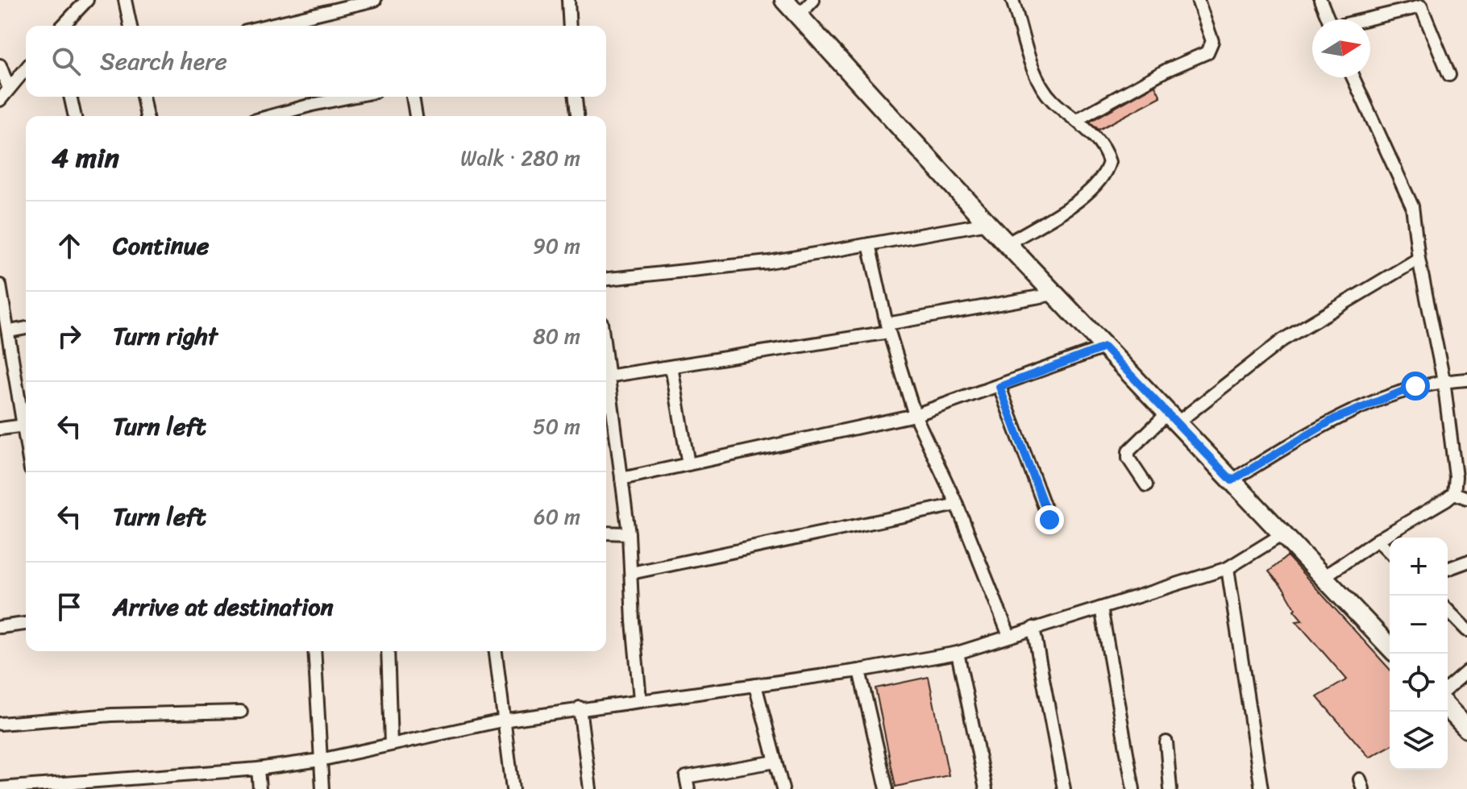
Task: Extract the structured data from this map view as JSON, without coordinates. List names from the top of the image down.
{
  "north": "right",
  "page": {
    "search": "Search here",
    "heading": ["4 min", "Walk · 280 m"],
    "list": [
      ["Continue", "90 m"],
      ["Turn right", "80 m"],
      ["Turn left", "50 m"],
      ["Turn left", "60 m"],
      "Arrive at destination"
    ],
    "map_buttons": ["+", "−"]
  }
}
